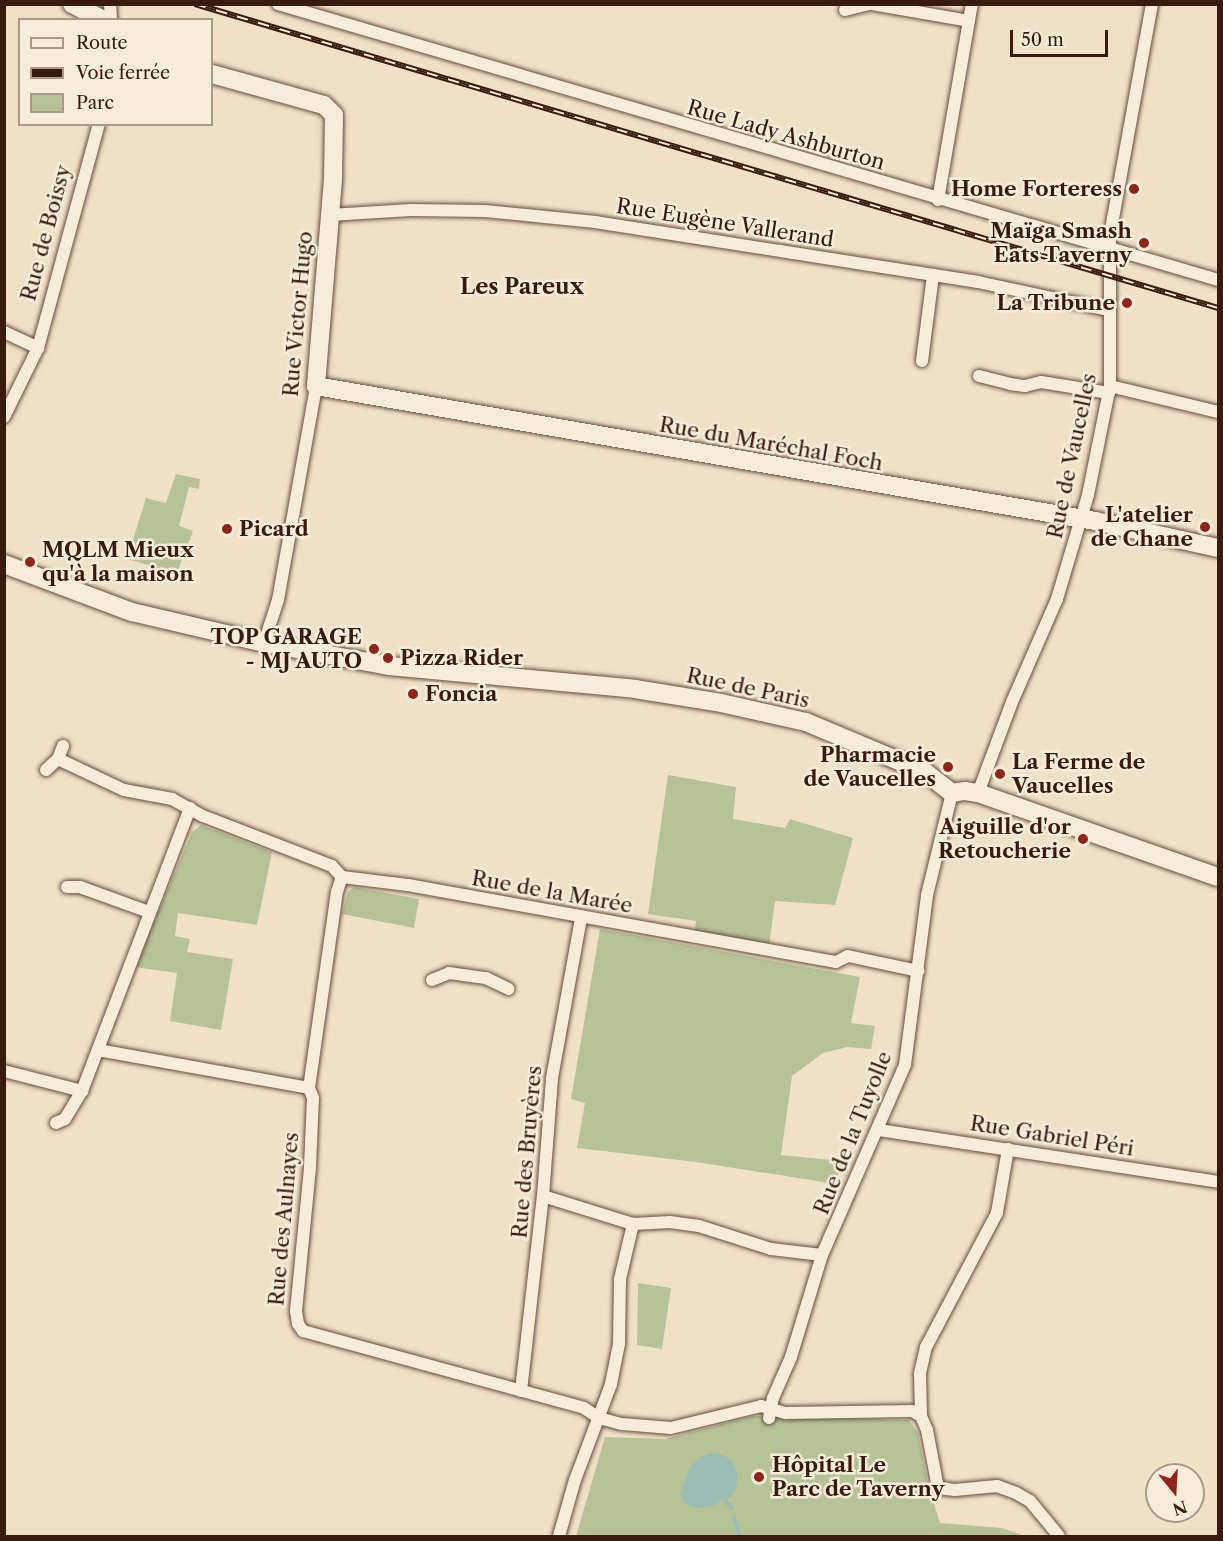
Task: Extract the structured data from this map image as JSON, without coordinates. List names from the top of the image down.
{
  "streets": {
    "street": [
      "Rue Lady Ashburton",
      "Rue Eugène Vallerand",
      "Rue de Boissy",
      "Rue Victor Hugo",
      "Rue du Maréchal Foch",
      "Rue de Vaucelles",
      "Rue de Paris",
      "Rue de la Marée",
      "Rue de la Tuyolle",
      "Rue Gabriel Péri",
      "Rue des Bruyères",
      "Rue des Aulnayes"
    ]
  },
  "crossings": [
    ["Rue Lady Ashburton", "Rue de Vaucelles"],
    ["Rue Eugène Vallerand", "Rue Victor Hugo"],
    ["Rue Eugène Vallerand", "Rue de Vaucelles"],
    ["Rue Victor Hugo", "Rue du Maréchal Foch"],
    ["Rue Victor Hugo", "Rue de Paris"],
    ["Rue du Maréchal Foch", "Rue de Vaucelles"],
    ["Rue de Paris", "Rue de la Tuyolle"],
    ["Rue de la Marée", "Rue de la Tuyolle"],
    ["Rue de la Marée", "Rue des Bruyères"],
    ["Rue de la Tuyolle", "Rue Gabriel Péri"],
    ["Rue de la Tuyolle", "Rue des Aulnayes"],
    ["Rue des Bruyères", "Rue des Aulnayes"]
  ],
  "districts": ["Les Pareux"],
  "places": [
    "Home Forteress",
    "Maïga Smash Eats Taverny",
    "La Tribune",
    "L'atelier de Chane",
    "Picard",
    "MQLM Mieux qu'à la maison",
    "TOP GARAGE - MJ AUTO",
    "Pizza Rider",
    "Foncia",
    "Pharmacie de Vaucelles",
    "La Ferme de Vaucelles",
    "Aiguille d'or Retoucherie",
    "Hôpital Le Parc de Taverny"
  ],
  "legend": ["Route", "Voie ferrée", "Parc"],
  "scale_bar": "50 m",
  "north": "bottom"
}
